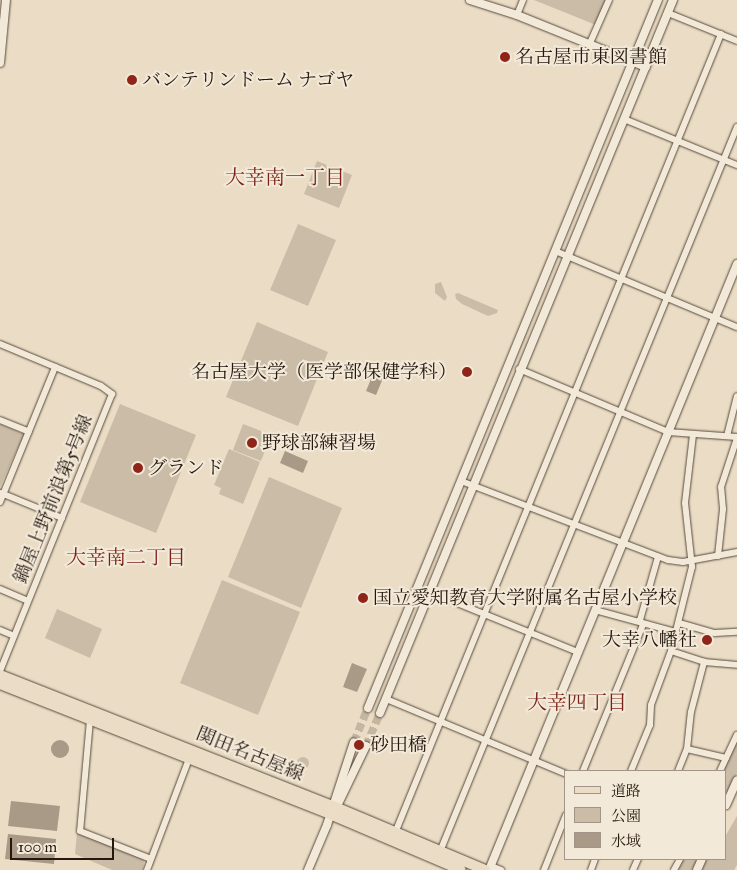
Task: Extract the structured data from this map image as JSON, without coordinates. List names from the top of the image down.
{
  "streets": {
    "main road": ["関田名古屋線"],
    "street": ["鍋屋上野前浪第5号線"]
  },
  "districts": ["大幸南一丁目", "大幸南二丁目", "大幸四丁目"],
  "places": [
    "名古屋市東図書館",
    "バンテリンドーム ナゴヤ",
    "名古屋大学（医学部保健学科）",
    "野球部練習場",
    "グランド",
    "国立愛知教育大学附属名古屋小学校",
    "大幸八幡社",
    "砂田橋"
  ],
  "legend": ["道路", "公園", "水域"],
  "scale_bar": "100 m"
}
